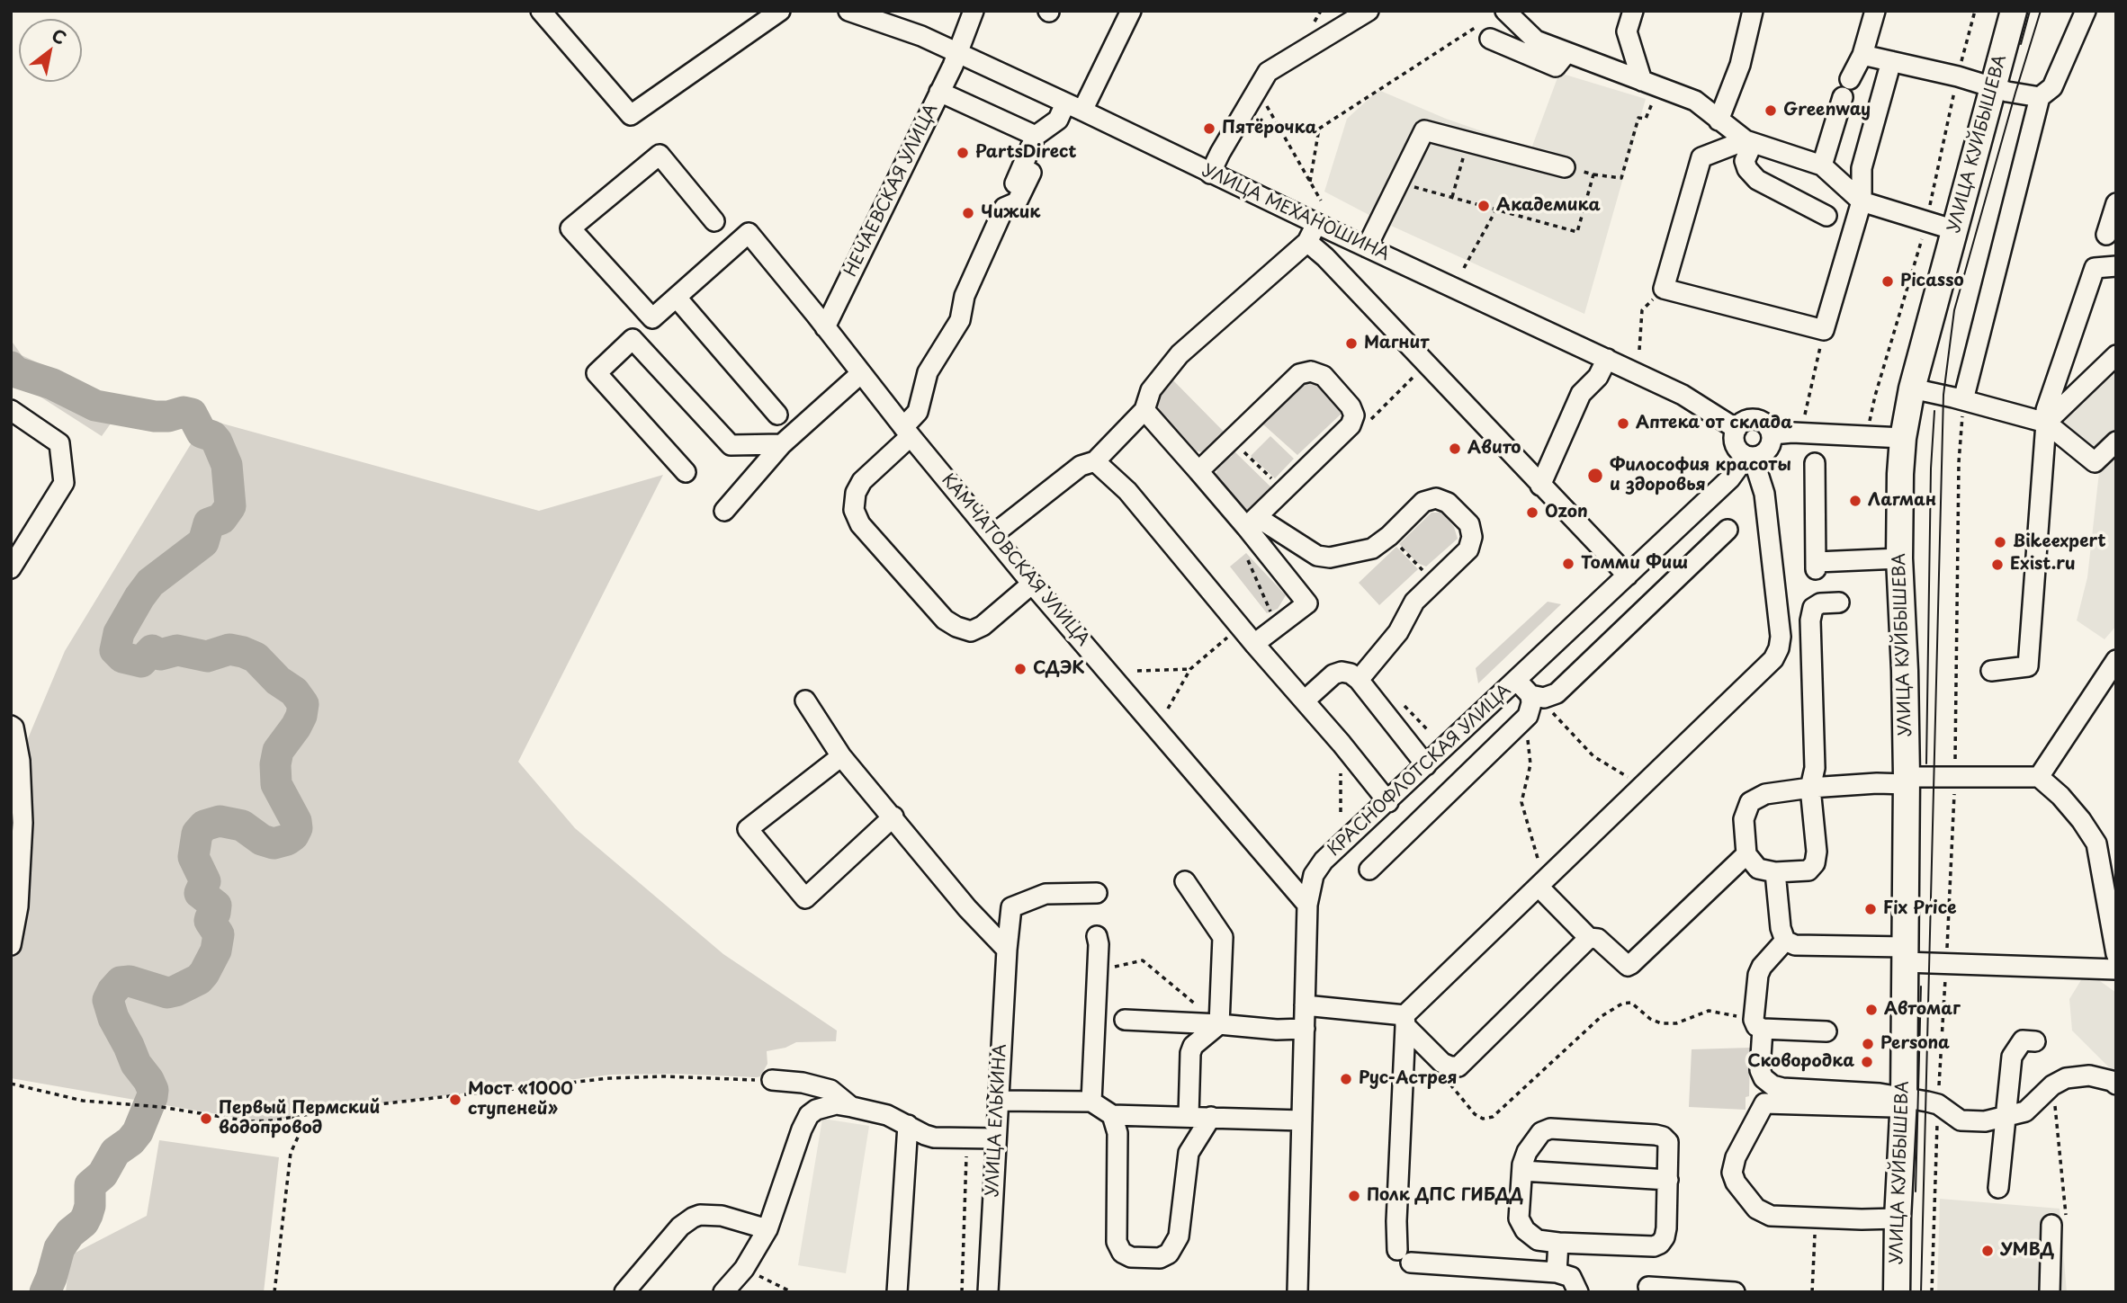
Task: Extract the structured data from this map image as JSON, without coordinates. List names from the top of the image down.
{
  "streets": {
    "main road": ["УЛИЦА КУЙБЫШЕВА"],
    "street": [
      "НЕЧАЕВСКАЯ УЛИЦА",
      "УЛИЦА МЕХАНОШИНА",
      "КАМЧАТОВСКАЯ УЛИЦА",
      "КРАСНОФЛОТСКАЯ УЛИЦА",
      "УЛИЦА ЕЛЬКИНА"
    ]
  },
  "crossings": [
    ["НЕЧАЕВСКАЯ УЛИЦА", "УЛИЦА МЕХАНОШИНА"],
    ["НЕЧАЕВСКАЯ УЛИЦА", "КАМЧАТОВСКАЯ УЛИЦА"],
    ["УЛИЦА МЕХАНОШИНА", "КРАСНОФЛОТСКАЯ УЛИЦА"],
    ["КАМЧАТОВСКАЯ УЛИЦА", "КРАСНОФЛОТСКАЯ УЛИЦА"]
  ],
  "places": [
    "Greenway",
    "Пятёрочка",
    "PartsDirect",
    "Академика",
    "Чижик",
    "Picasso",
    "Магнит",
    "Аптека от склада",
    "Авито",
    "Философия красоты и здоровья",
    "Лагман",
    "Ozon",
    "Bikeexpert",
    "Томми Фиш",
    "Exist.ru",
    "СДЭК",
    "Fix Price",
    "Автомаг",
    "Persona",
    "Сковородка",
    "Рус-Астрея",
    "Мост «1000 ступеней»",
    "Первый Пермский водопровод",
    "Полк ДПС ГИБДД",
    "УМВД"
  ],
  "north": "top right"
}
